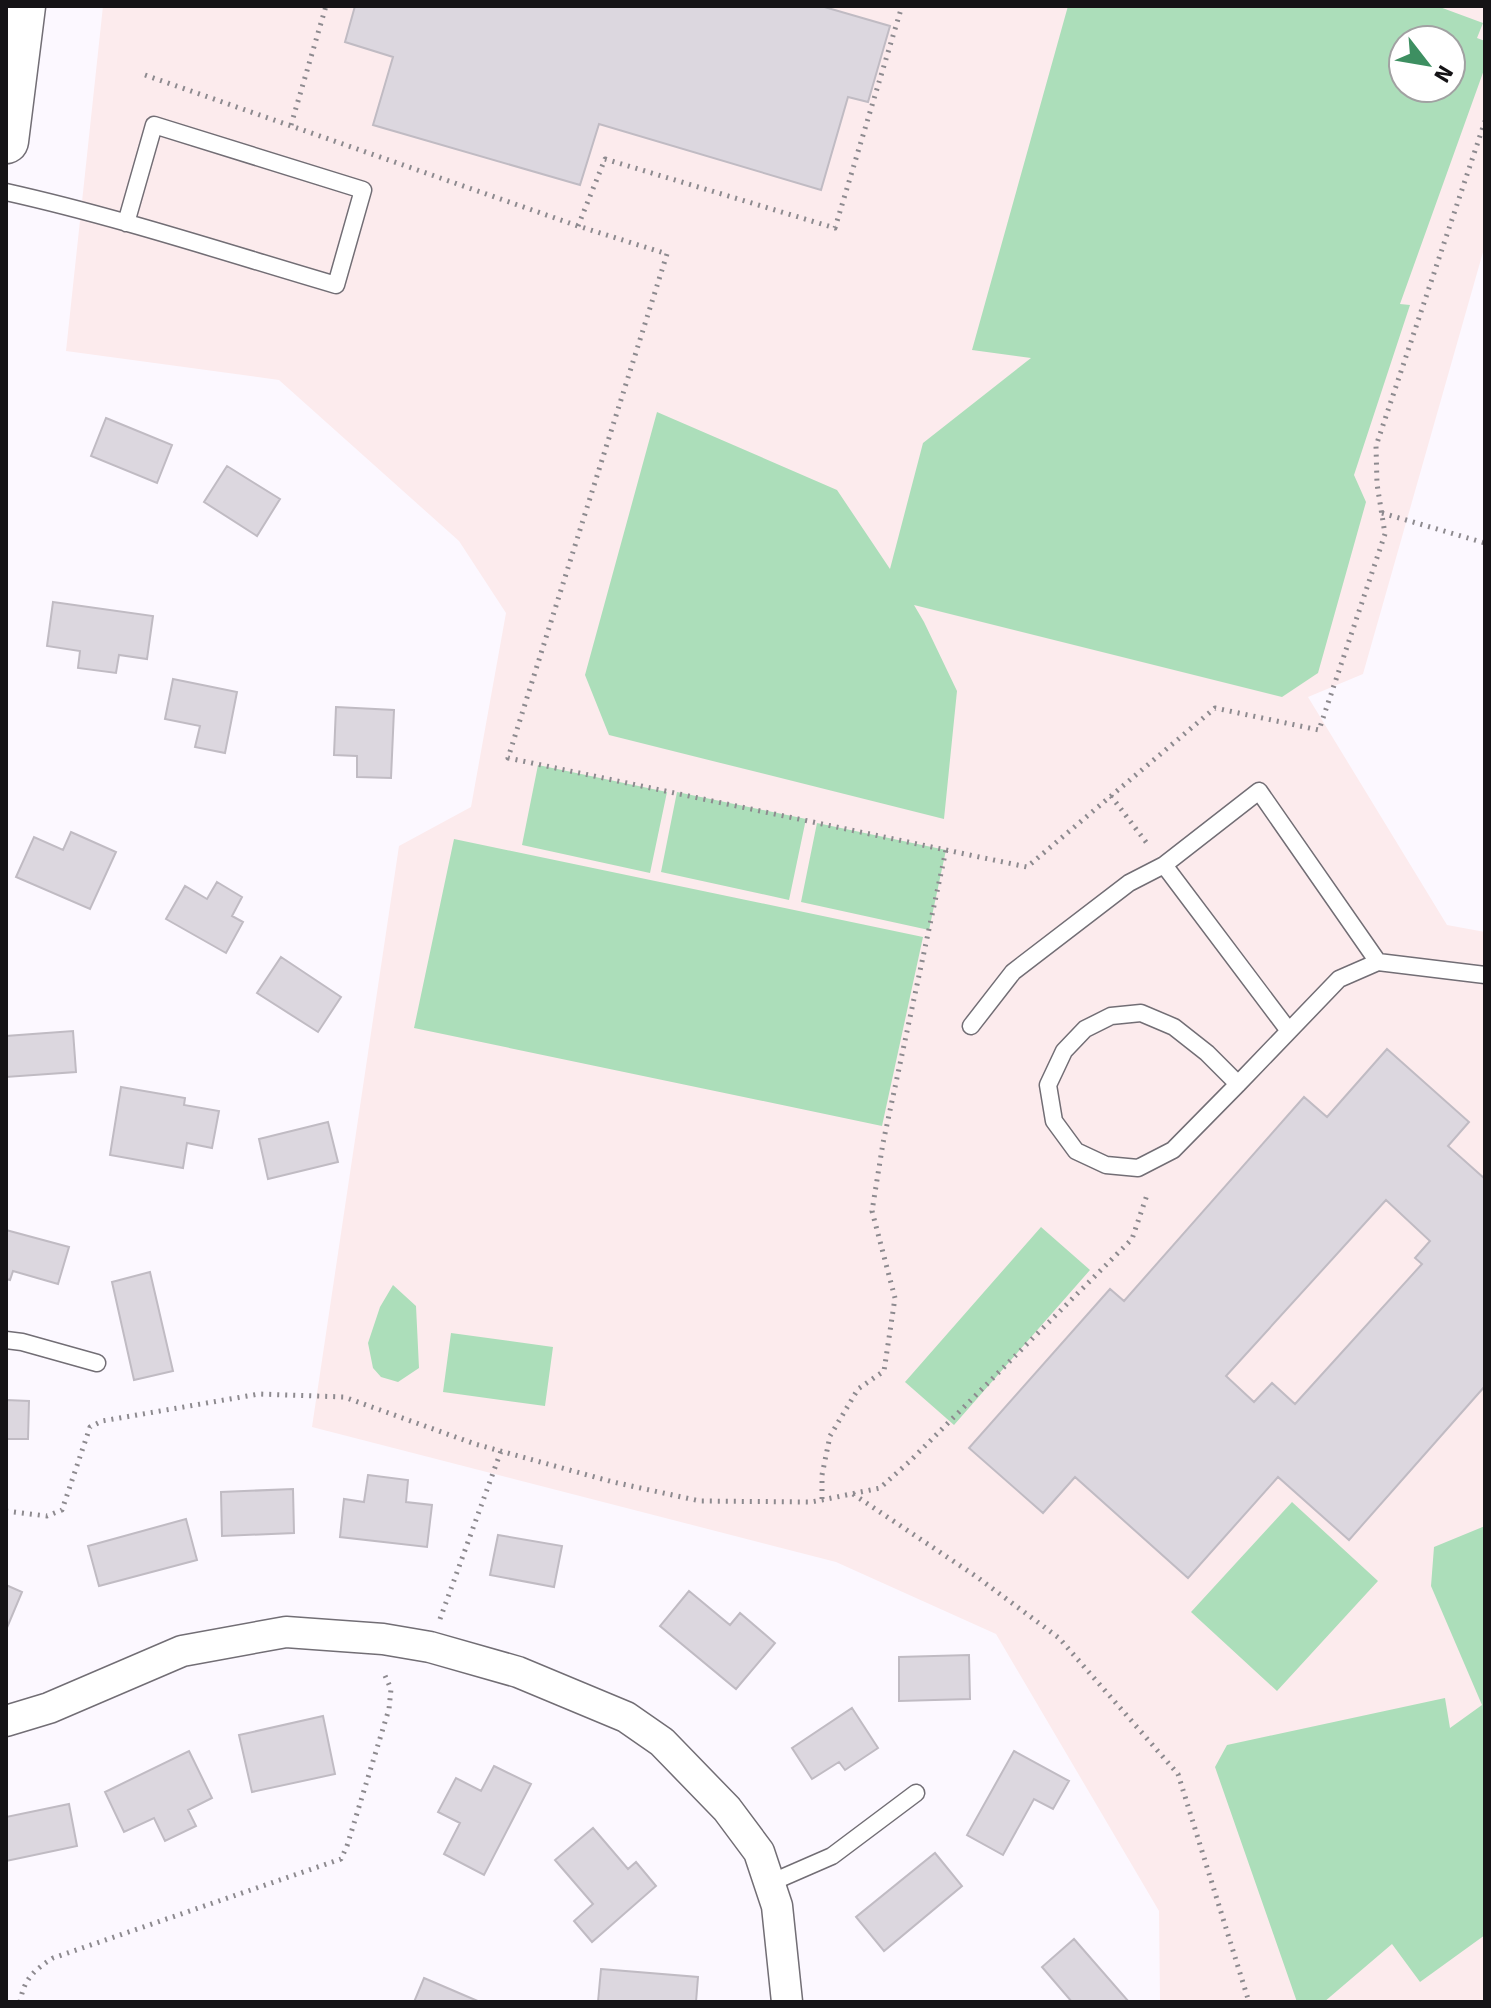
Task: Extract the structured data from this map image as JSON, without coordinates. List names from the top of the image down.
{
  "north": "bottom right"
}
